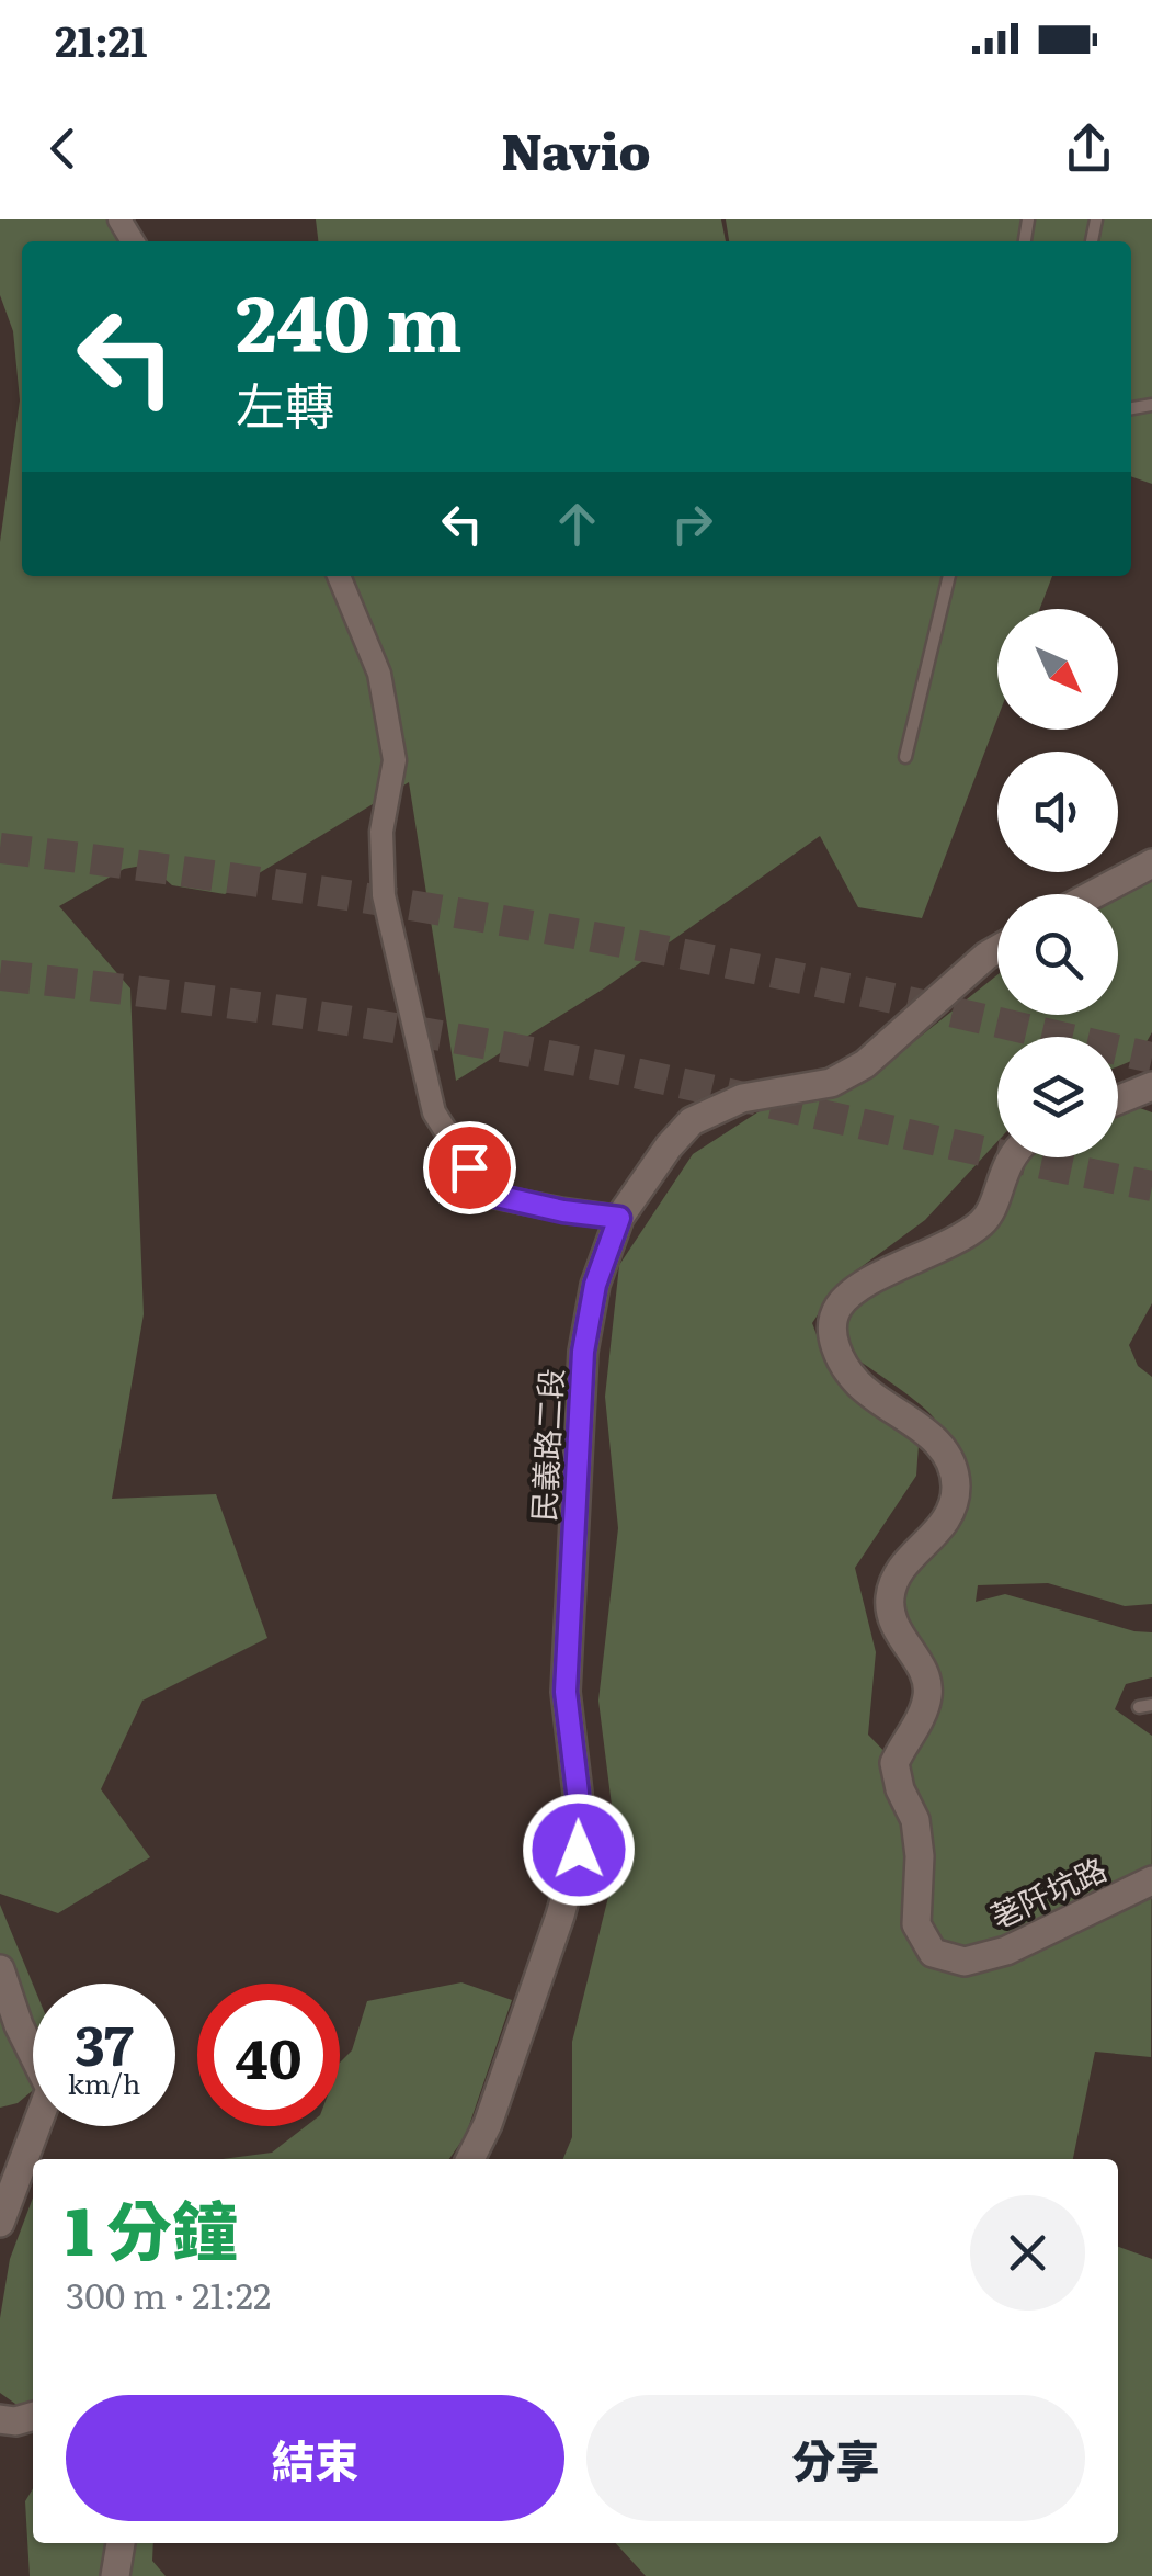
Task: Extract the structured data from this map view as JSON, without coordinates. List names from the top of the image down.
{
  "streets": {
    "street": ["民義路二段", "荖阡坑路"]
  },
  "north": "bottom right",
  "page": {
    "status": "21:21",
    "header": "Navio",
    "turn": ["240 m", "左轉"],
    "speed": "37 km/h",
    "limit": "40",
    "heading": ["1 分鐘", "300 m · 21:22"],
    "buttons": ["結束", "分享"]
  }
}
